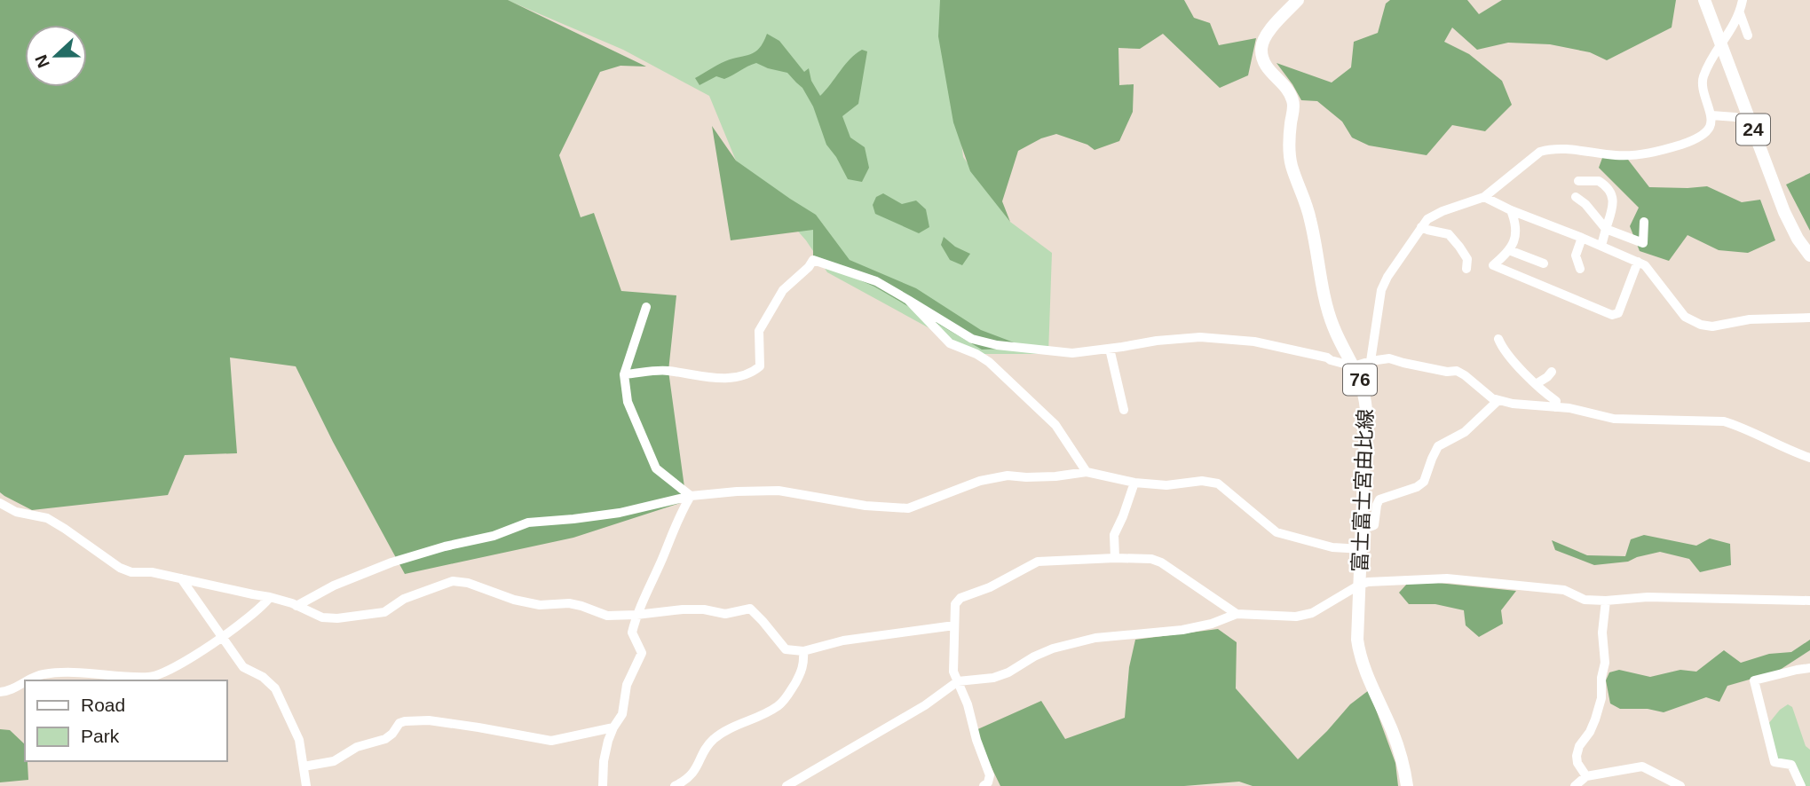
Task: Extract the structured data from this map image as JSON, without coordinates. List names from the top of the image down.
{
  "streets": {
    "main road": ["24", "76", "富士富士宮由比線"]
  },
  "legend": ["Road", "Park"],
  "north": "left"
}
